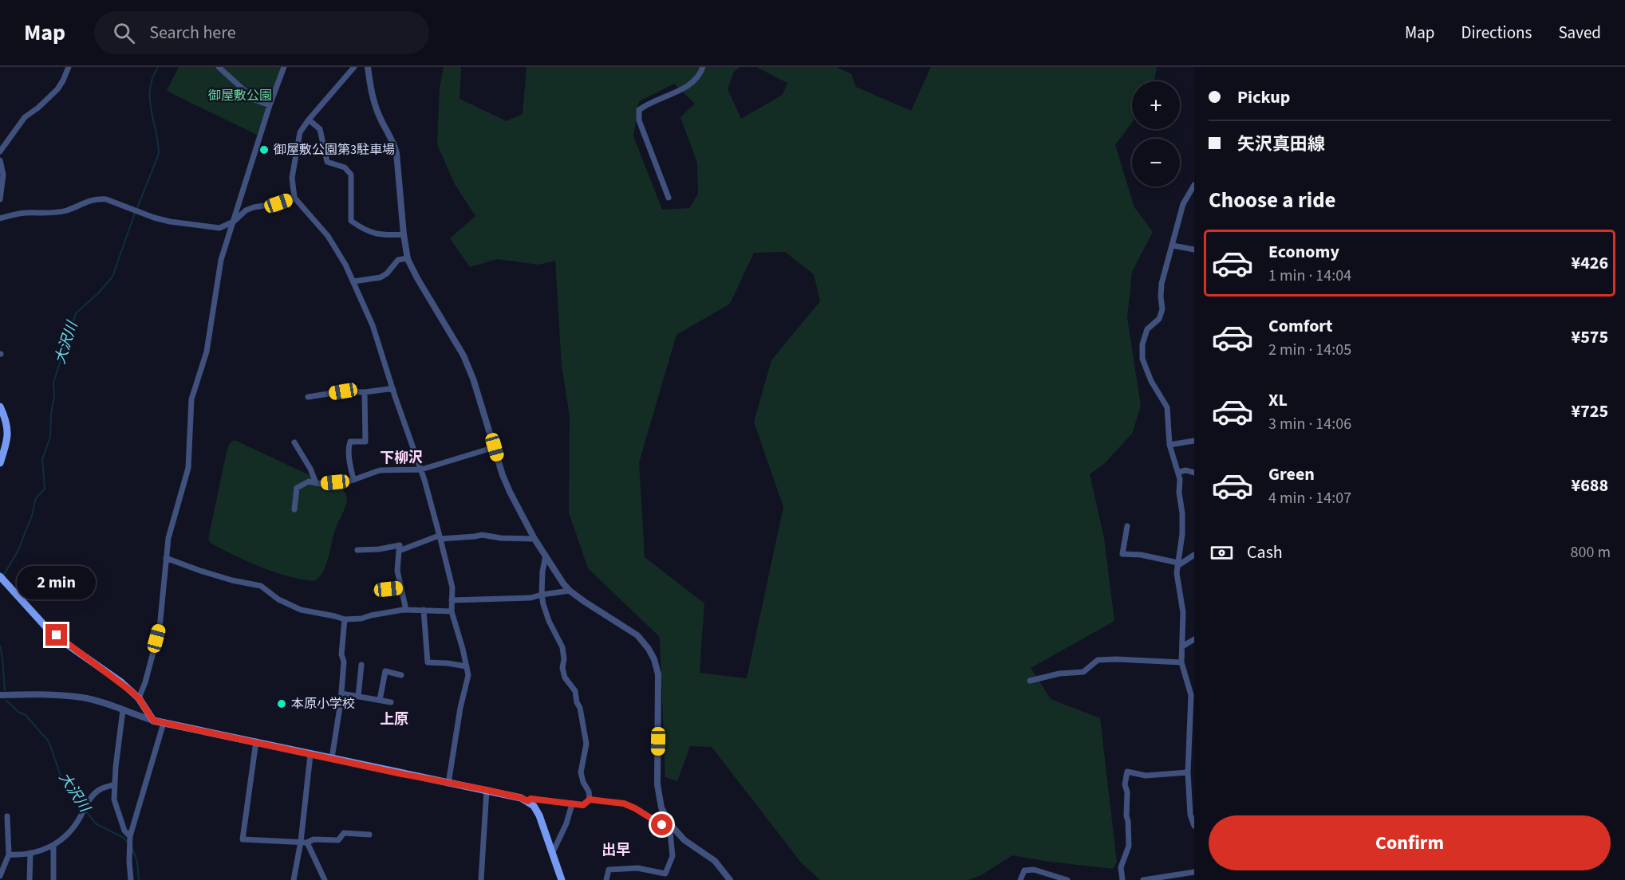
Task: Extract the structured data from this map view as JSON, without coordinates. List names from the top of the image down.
{
  "districts": ["下柳沢", "上原", "出早"],
  "water": ["大沢川"],
  "parks": ["御屋敷公園"],
  "places": ["御屋敷公園第3駐車場", "本原小学校"],
  "page": {
    "header": "Map",
    "search": "Search here",
    "nav": ["Map", "Directions", "Saved"],
    "banner": ["Pickup", "矢沢真田線"],
    "map_buttons": ["+", "−"],
    "heading": "Choose a ride",
    "list": [
      {
        "name": "Economy",
        "note": "1 min · 14:04",
        "value": "¥426"
      },
      {
        "name": "Comfort",
        "note": "2 min · 14:05",
        "value": "¥575"
      },
      {
        "name": "XL",
        "note": "3 min · 14:06",
        "value": "¥725"
      },
      {
        "name": "Green",
        "note": "4 min · 14:07",
        "value": "¥688"
      }
    ],
    "pay": ["Cash", "800 m"],
    "bubble": "2 min",
    "buttons": "Confirm"
  }
}
